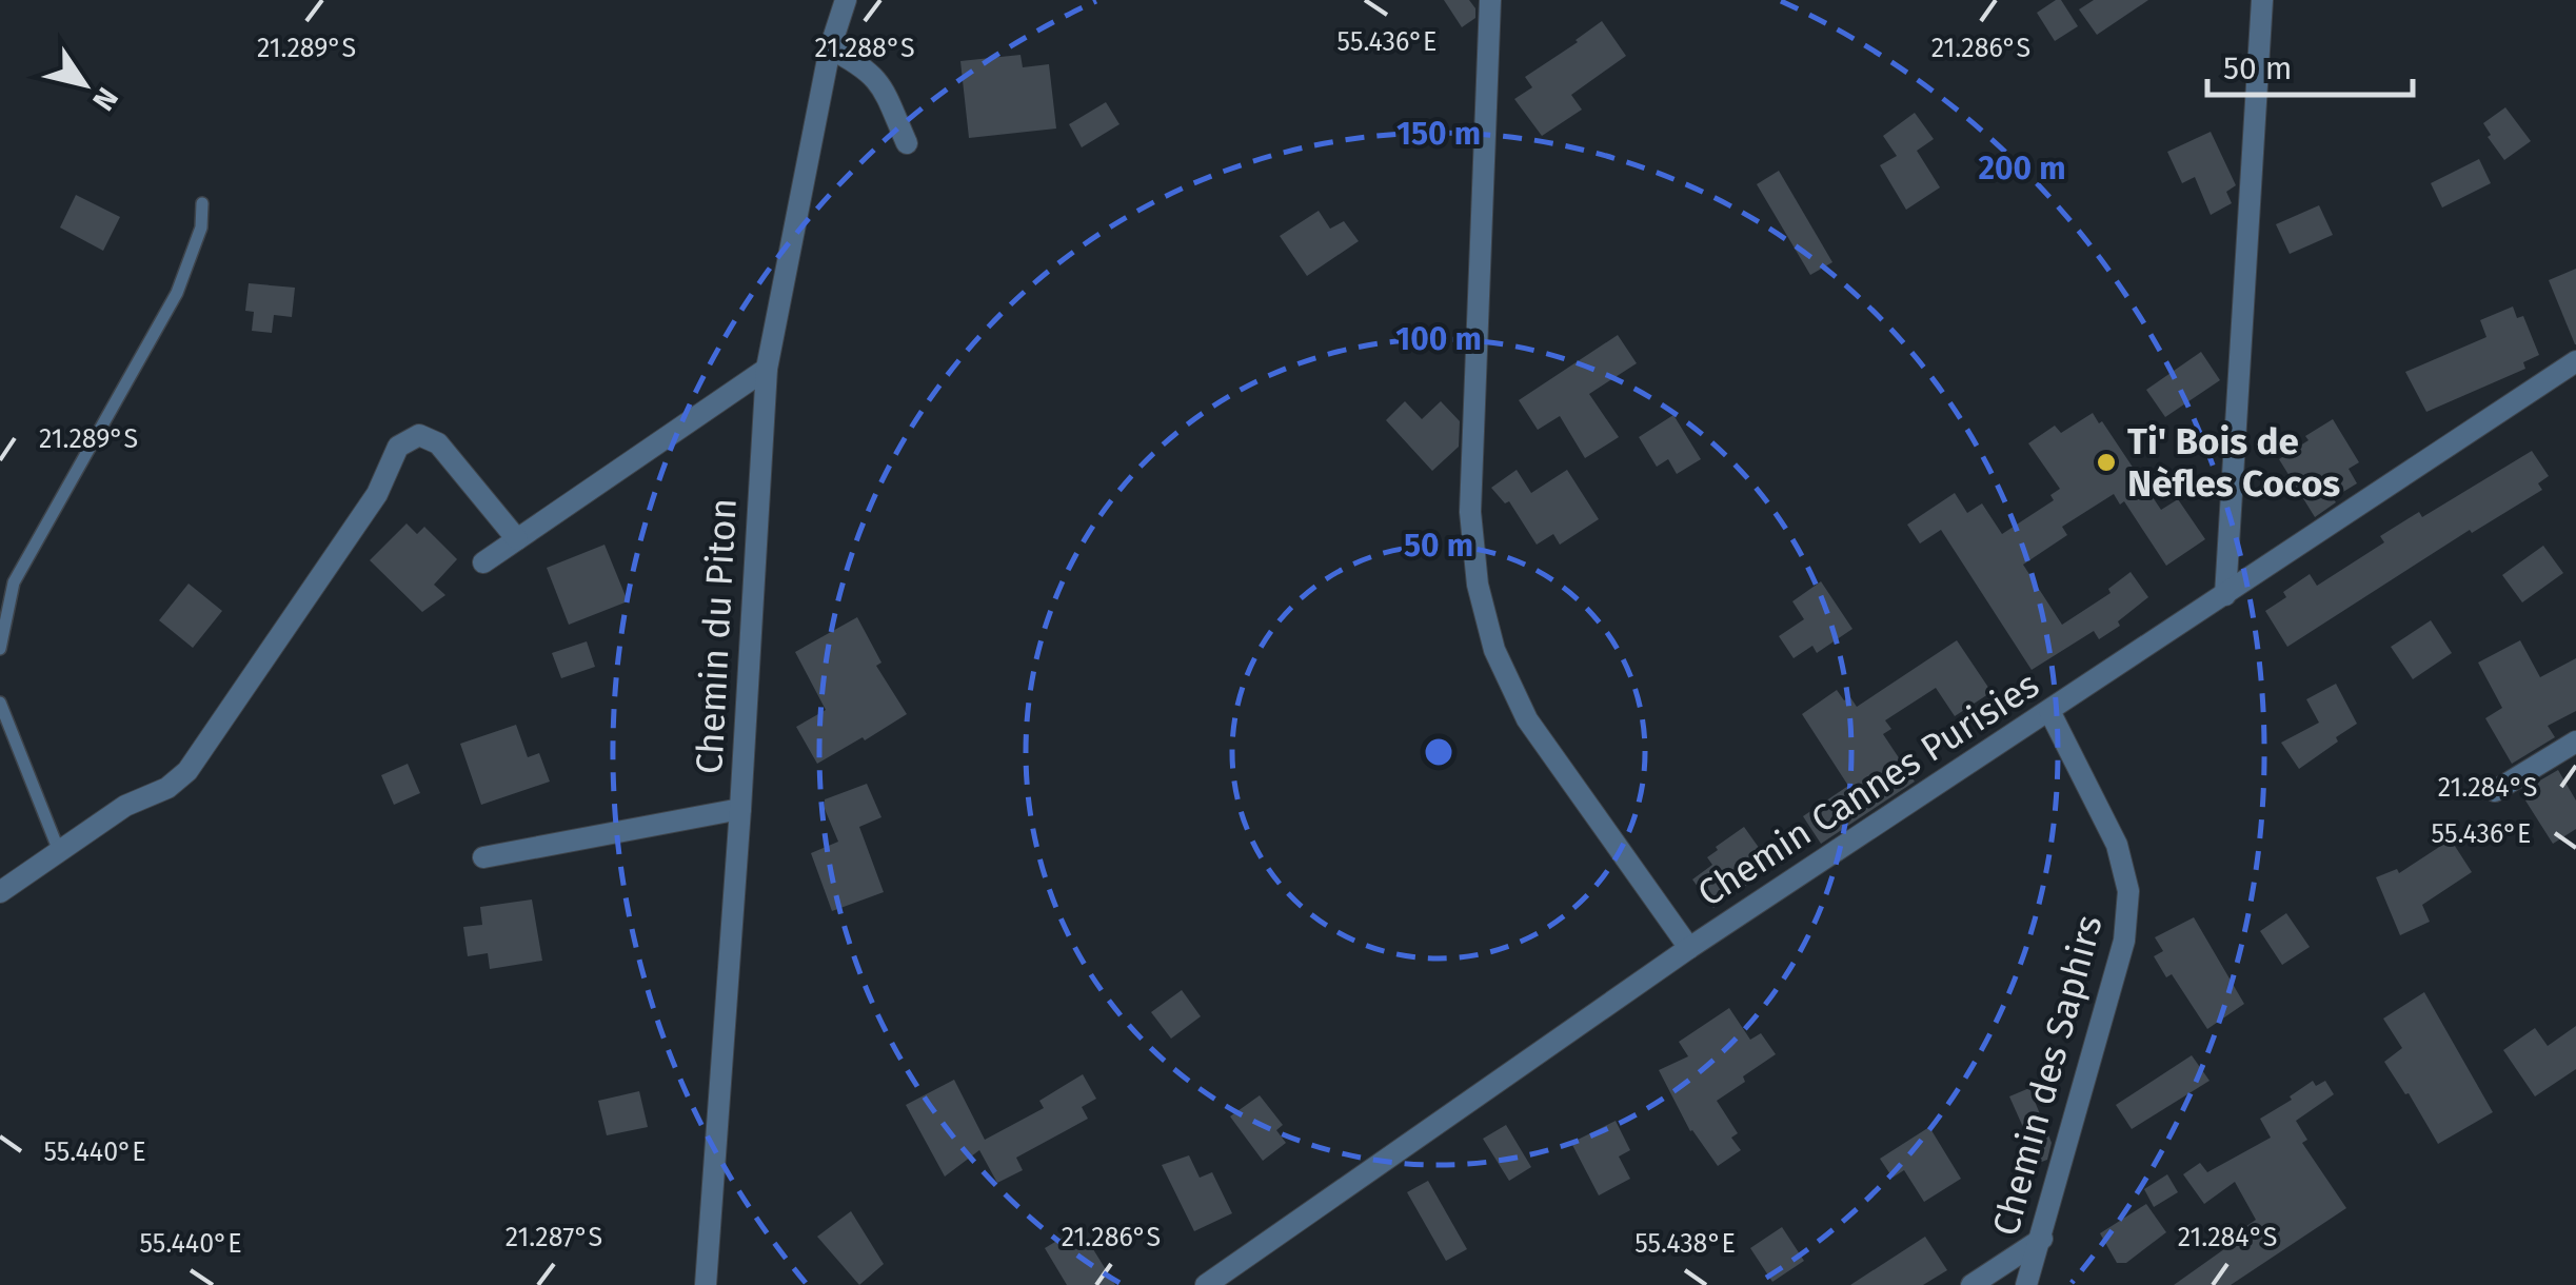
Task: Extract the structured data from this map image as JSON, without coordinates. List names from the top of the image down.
{
  "streets": {
    "street": ["Chemin du Piton", "Chemin Cannes Purisies", "Chemin des Saphirs"]
  },
  "crossings": [
    ["Chemin Cannes Purisies", "Chemin des Saphirs"]
  ],
  "places": ["Ti' Bois de Nèfles Cocos"],
  "scale_bar": "50 m",
  "north": "bottom right",
  "coordinates": [
    "55.436°E",
    "21.289°S",
    "21.288°S",
    "21.286°S",
    "21.284°S",
    "55.440°E",
    "21.287°S",
    "55.438°E"
  ],
  "rings": [
    "150 m",
    "200 m",
    "100 m",
    "50 m"
  ]
}
